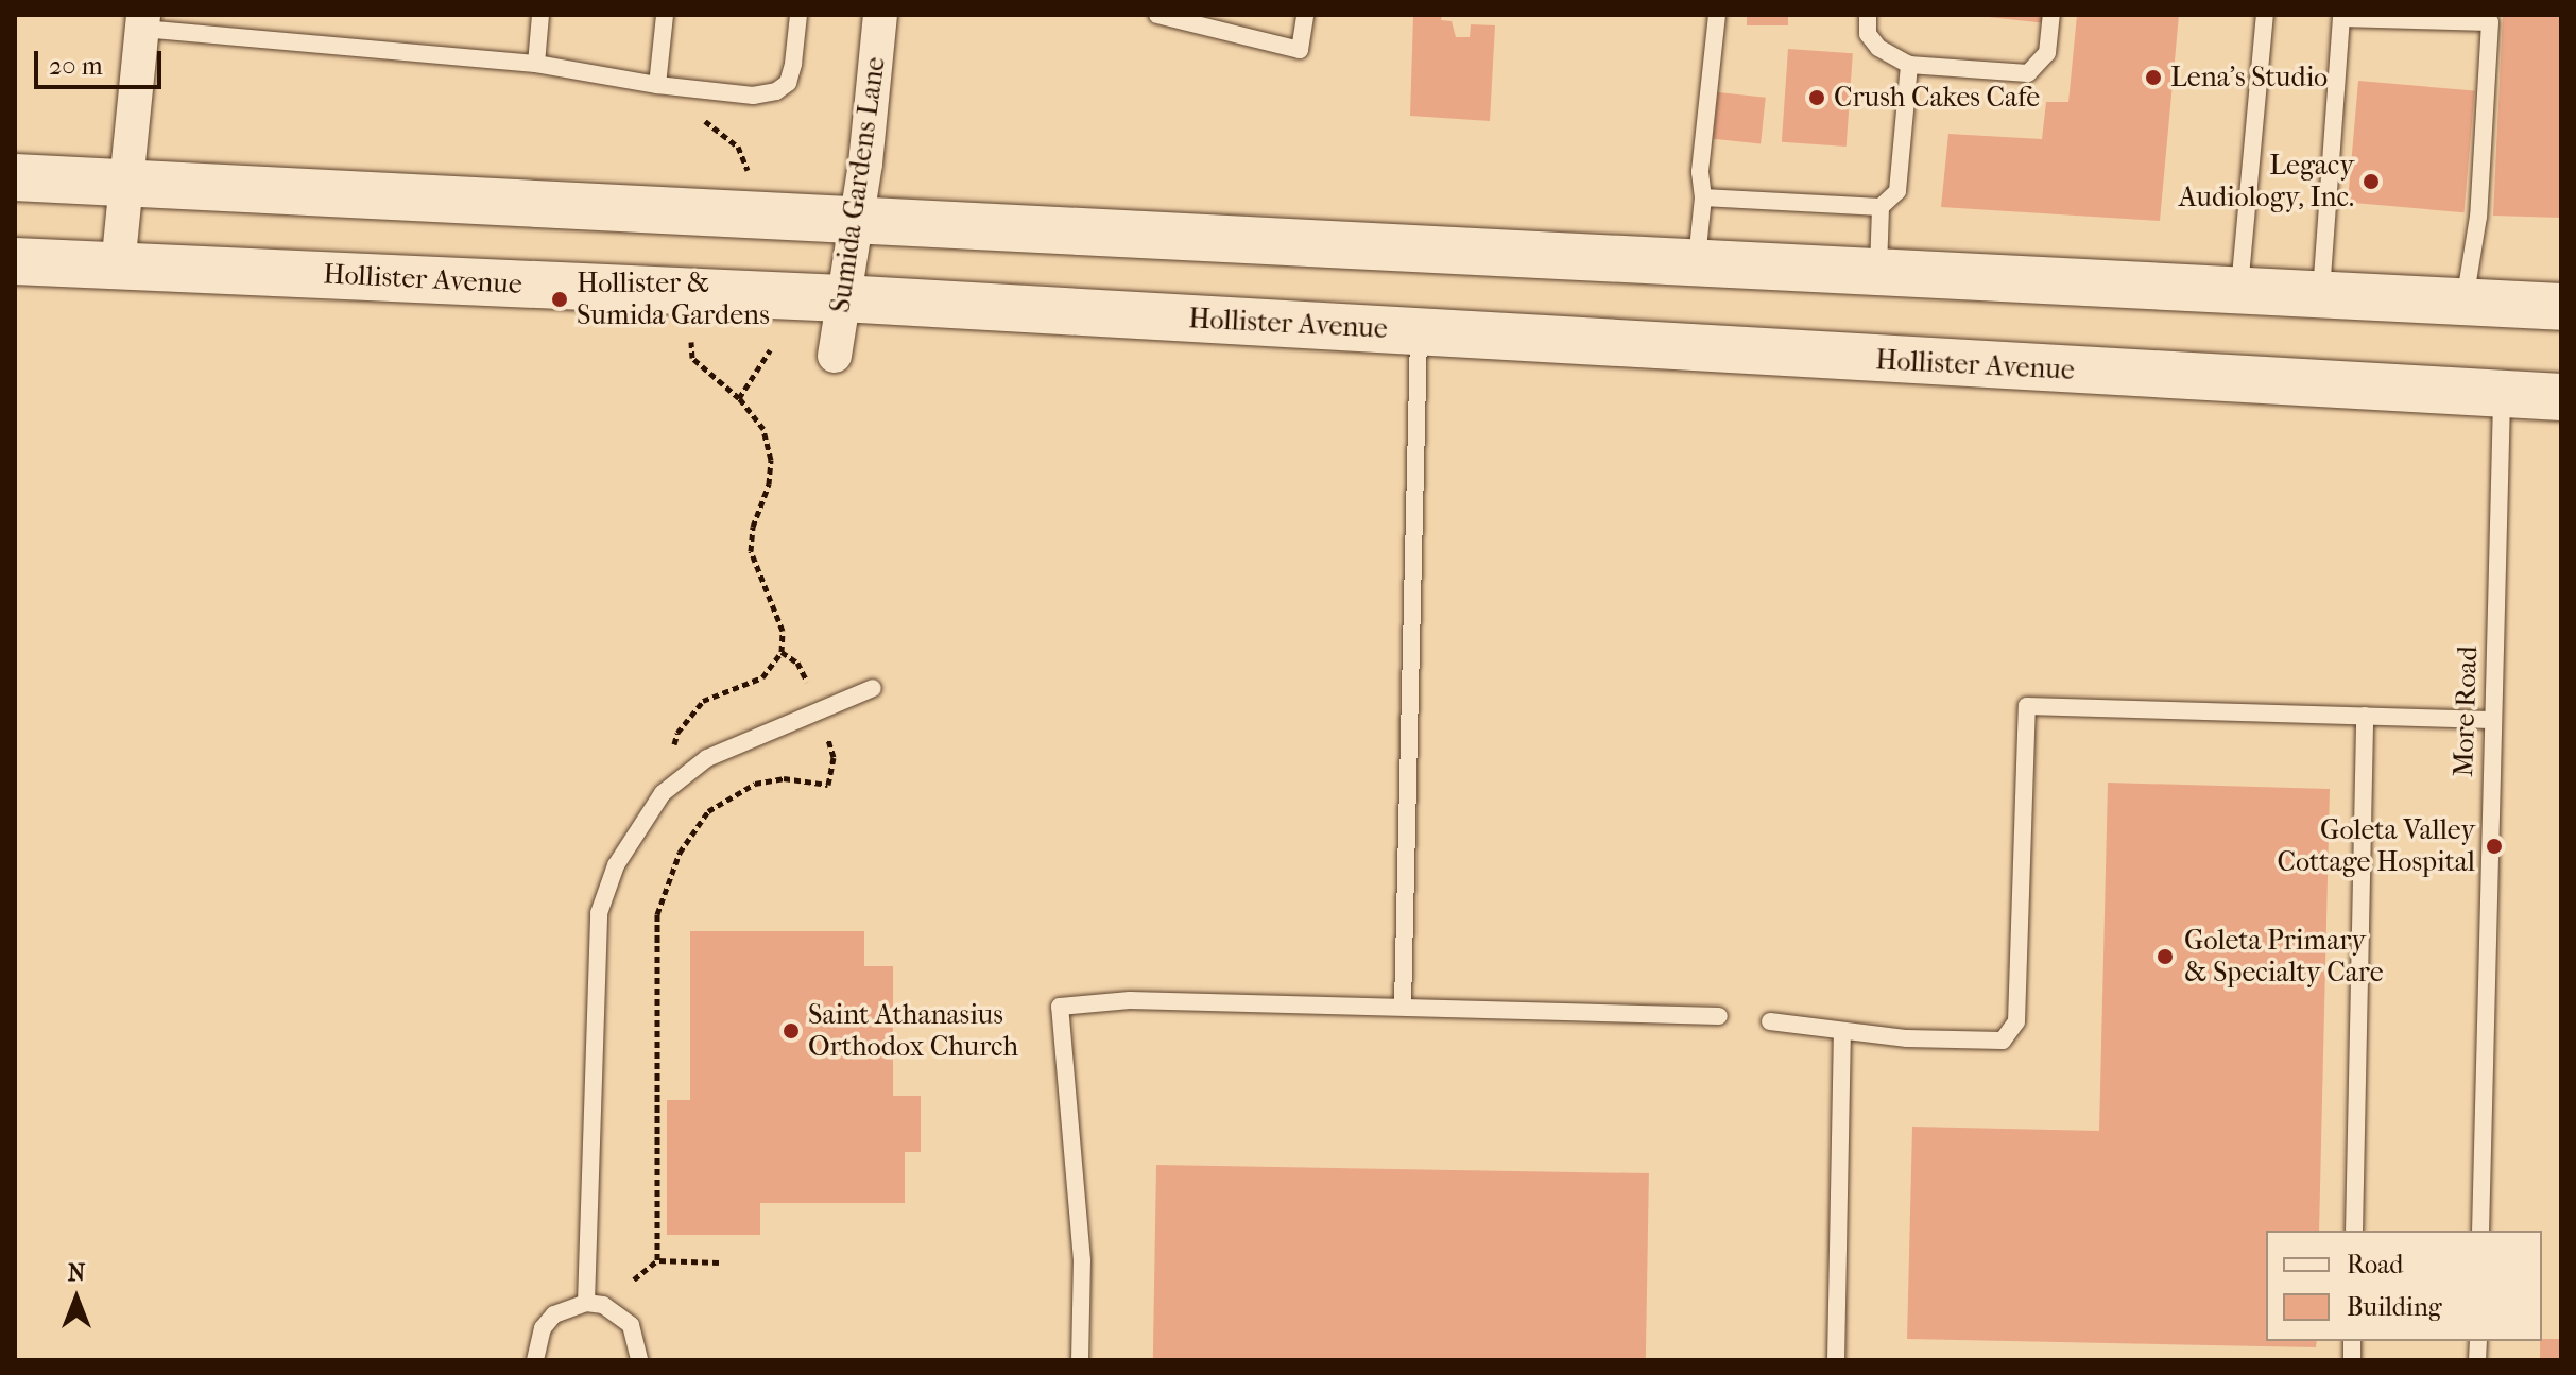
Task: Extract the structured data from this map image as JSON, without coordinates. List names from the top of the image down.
{
  "streets": {
    "main road": ["Hollister Avenue"],
    "street": ["Sumida Gardens Lane"],
    "lane": ["More Road"]
  },
  "crossings": [
    ["Sumida Gardens Lane", "Hollister Avenue"],
    ["Hollister Avenue", "More Road"]
  ],
  "places": [
    "Lena's Studio",
    "Crush Cakes Cafe",
    "Legacy Audiology, Inc.",
    "Hollister & Sumida Gardens",
    "Goleta Valley Cottage Hospital",
    "Goleta Primary & Specialty Care",
    "Saint Athanasius Orthodox Church"
  ],
  "legend": ["Road", "Building"],
  "scale_bar": "20 m",
  "north": "top"
}
